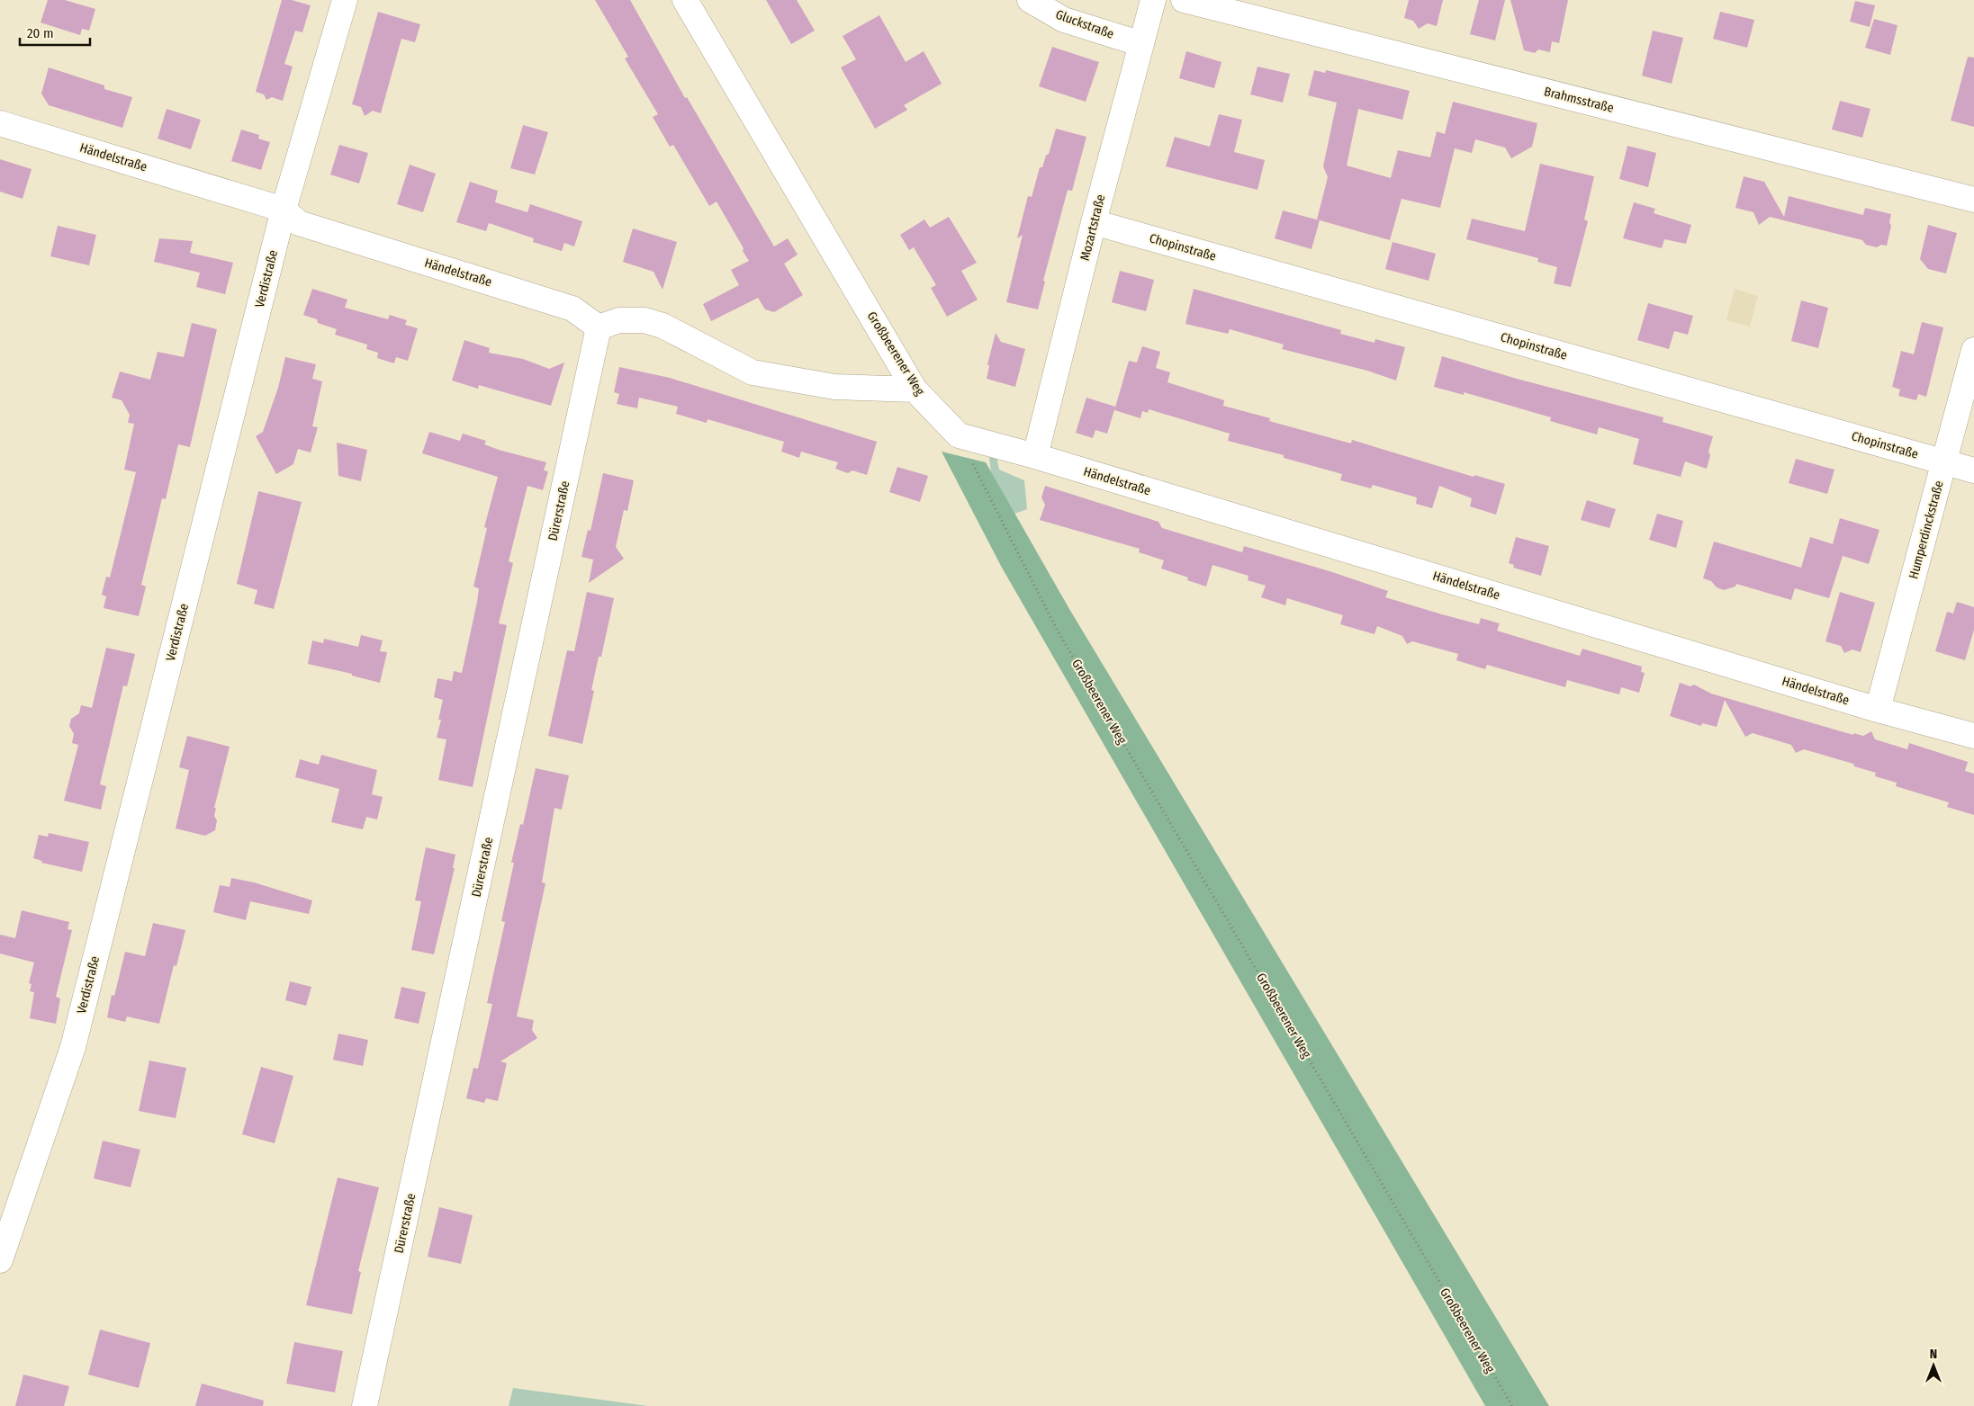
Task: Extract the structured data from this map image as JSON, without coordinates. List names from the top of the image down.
{
  "streets": {
    "street": [
      "Gluckstraße",
      "Brahmsstraße",
      "Händelstraße",
      "Mozartstraße",
      "Chopinstraße",
      "Verdistraße",
      "Großbeerener Weg",
      "Dürerstraße",
      "Humperdinckstraße"
    ]
  },
  "crossings": [
    ["Gluckstraße", "Mozartstraße"],
    ["Händelstraße", "Mozartstraße"],
    ["Händelstraße", "Verdistraße"],
    ["Händelstraße", "Großbeerener Weg"],
    ["Händelstraße", "Dürerstraße"],
    ["Händelstraße", "Humperdinckstraße"],
    ["Mozartstraße", "Chopinstraße"],
    ["Chopinstraße", "Humperdinckstraße"]
  ],
  "scale_bar": "20 m",
  "north": "top"
}
